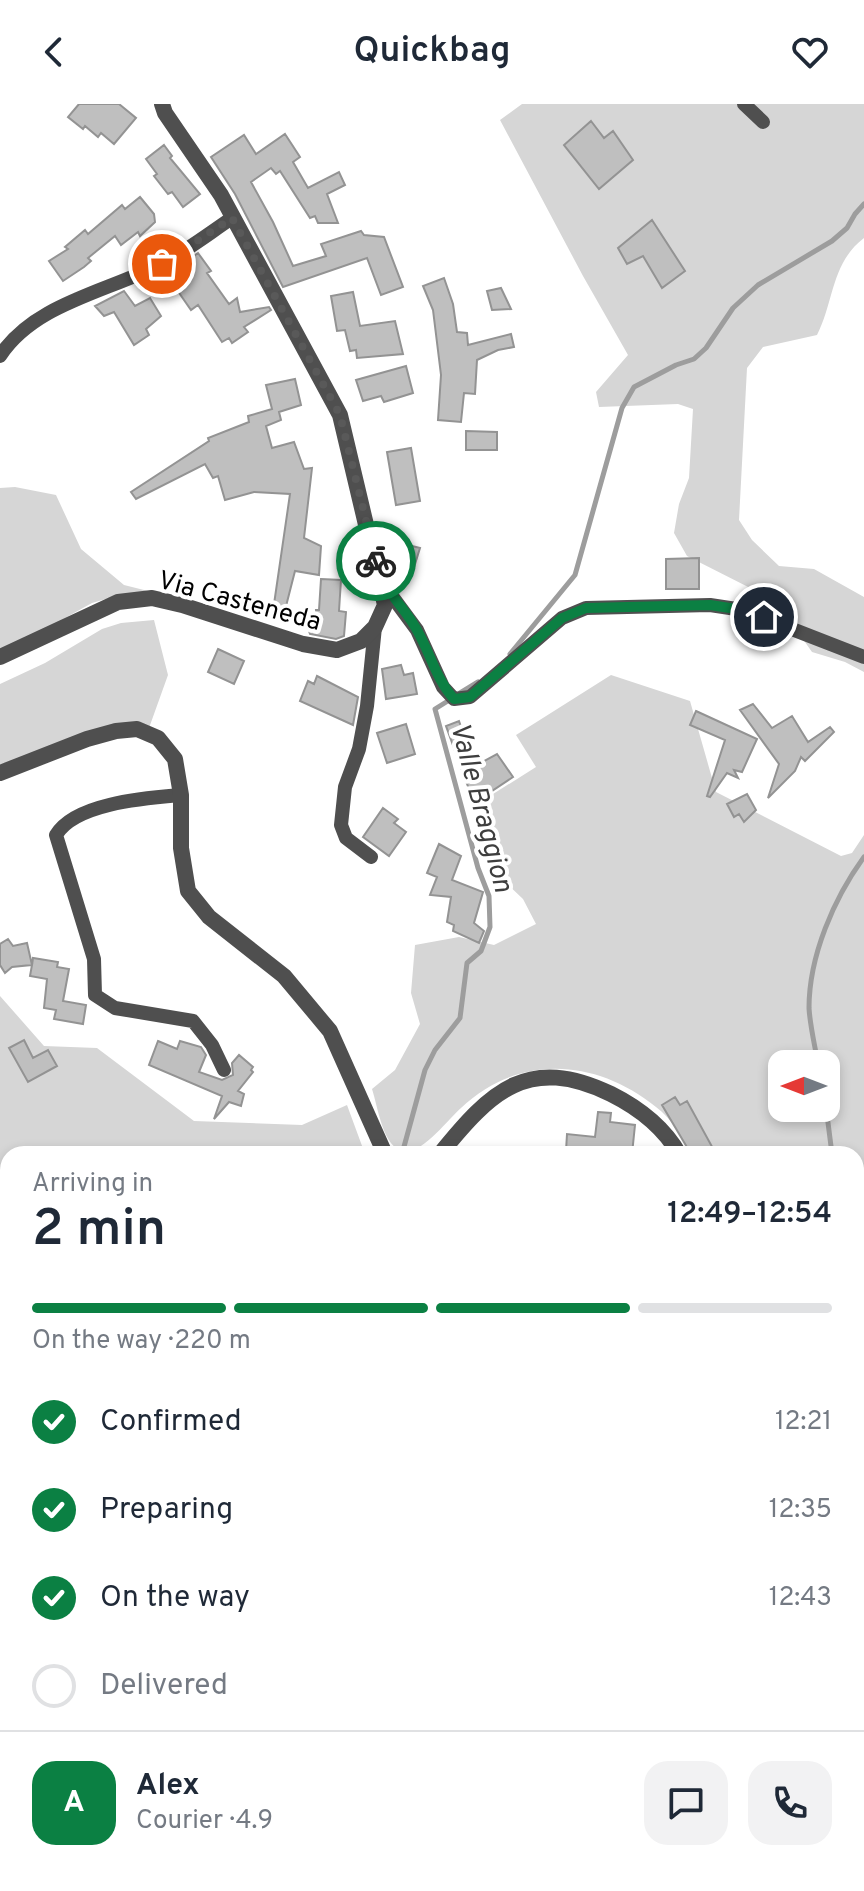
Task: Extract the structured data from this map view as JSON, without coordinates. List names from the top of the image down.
{
  "streets": {
    "street": ["Via Casteneda"]
  },
  "water": ["Valle Braggion"],
  "north": "left",
  "page": {
    "header": "Quickbag",
    "heading": ["2 min", "Arriving in", "12:49–12:54"],
    "panel": ["Alex", "Courier · 4.9"],
    "bar": "On the way · 220 m",
    "list": [
      ["Confirmed", "12:21"],
      ["Preparing", "12:35"],
      ["On the way", "12:43"],
      "Delivered"
    ],
    "round": "A"
  }
}
